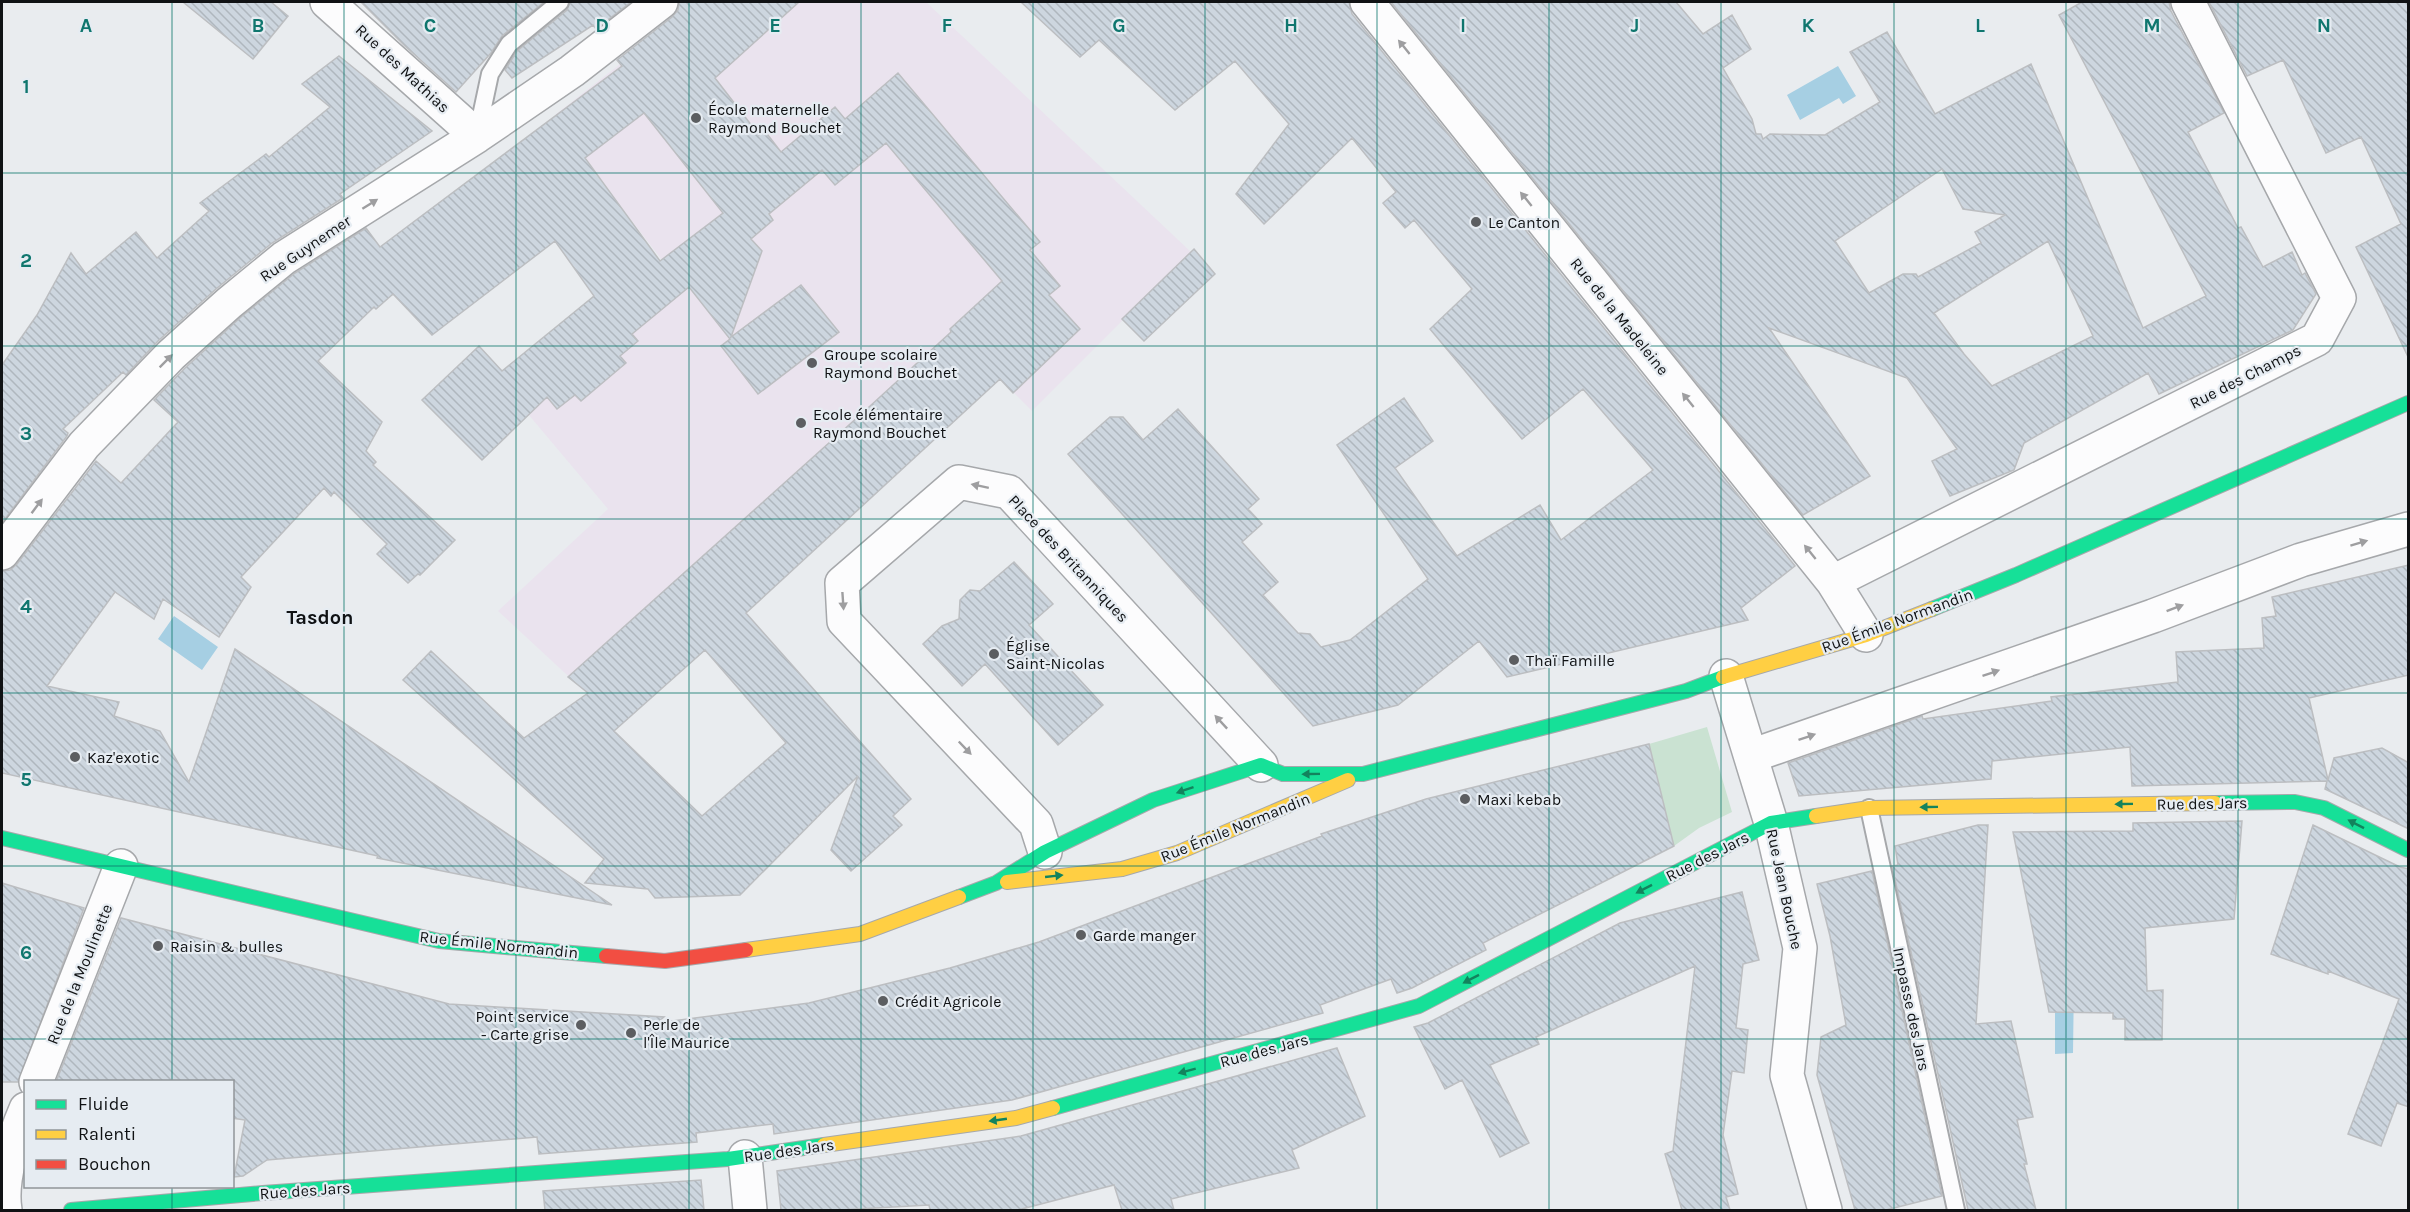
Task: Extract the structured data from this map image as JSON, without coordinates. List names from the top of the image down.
{
  "streets": {
    "main road": ["Rue Émile Normandin", "Rue des Jars"],
    "street": [
      "Rue des Mathias",
      "Rue Guynemer",
      "Rue de la Madeleine",
      "Rue des Champs",
      "Place des Britanniques",
      "Rue Jean Bouche",
      "Rue de la Moulinette"
    ],
    "lane": ["Impasse des Jars"]
  },
  "crossings": [
    ["Rue des Mathias", "Rue Guynemer"],
    ["Rue de la Madeleine", "Rue des Champs"],
    ["Rue de la Madeleine", "Rue Émile Normandin"],
    ["Place des Britanniques", "Rue Émile Normandin"],
    ["Rue Émile Normandin", "Rue Jean Bouche"],
    ["Rue Émile Normandin", "Rue de la Moulinette"],
    ["Rue des Jars", "Rue Jean Bouche"],
    ["Rue des Jars", "Impasse des Jars"]
  ],
  "one_way": ["Rue Guynemer", "Rue de la Madeleine", "Rue des Jars"],
  "districts": ["Tasdon"],
  "places": [
    "École maternelle Raymond Bouchet",
    "Le Canton",
    "Groupe scolaire Raymond Bouchet",
    "Ecole élémentaire Raymond Bouchet",
    "Église Saint-Nicolas",
    "Thaï Famille",
    "Kaz'exotic",
    "Maxi kebab",
    "Garde manger",
    "Raisin & bulles",
    "Crédit Agricole",
    "Point service - Carte grise",
    "Perle de l'Île Maurice"
  ],
  "legend": ["Fluide", "Ralenti", "Bouchon"],
  "grid": {
    "columns": [
      "A",
      "B",
      "C",
      "D",
      "E",
      "F",
      "G",
      "H",
      "I",
      "J",
      "K",
      "L",
      "M",
      "N"
    ],
    "rows": [
      "1",
      "2",
      "3",
      "4",
      "5",
      "6"
    ]
  }
}
